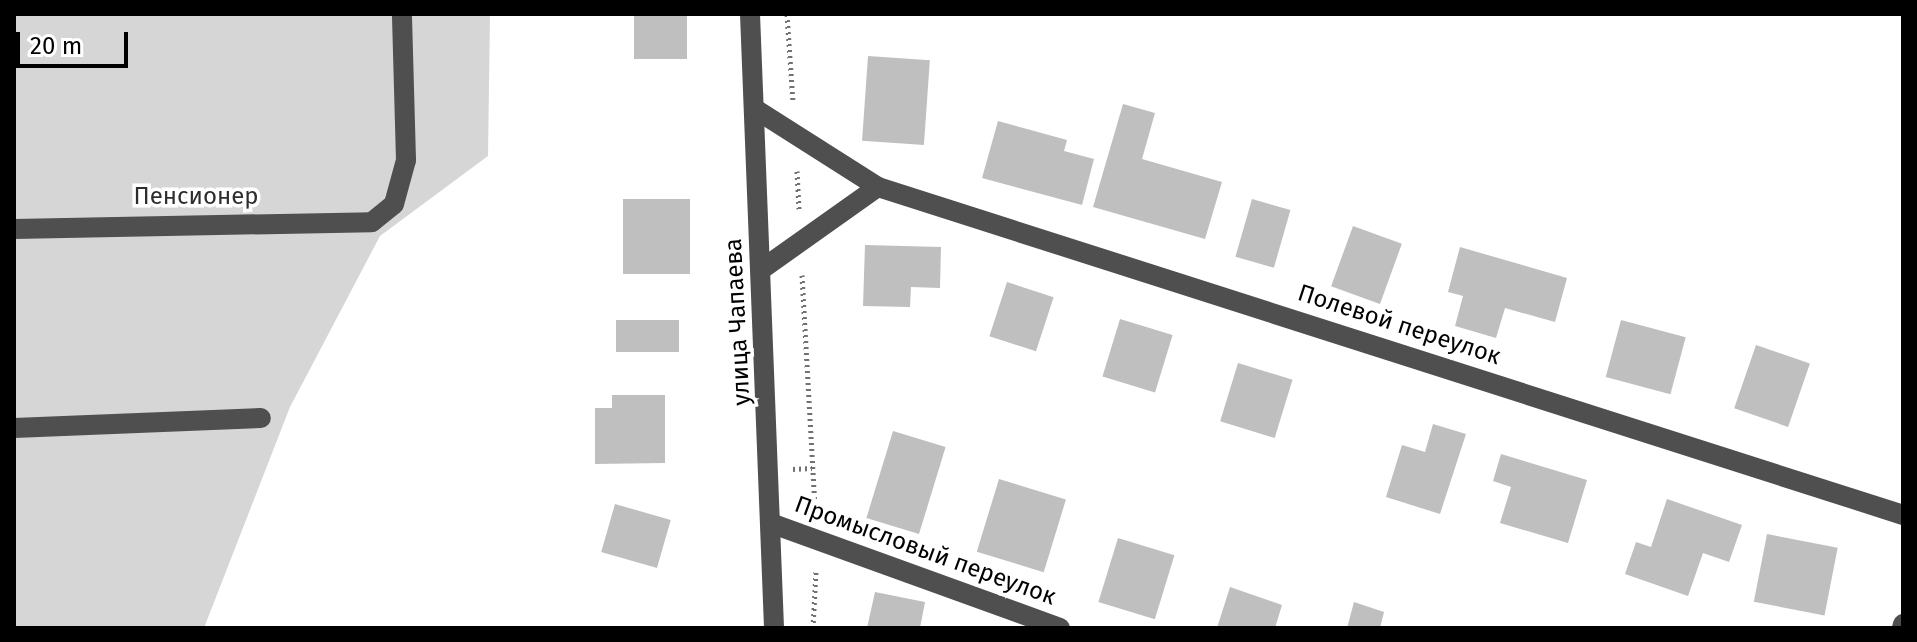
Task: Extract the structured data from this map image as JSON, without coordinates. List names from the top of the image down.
{
  "streets": {
    "street": ["улица Чапаева", "Полевой переулок", "Промысловый переулок"]
  },
  "crossings": [
    ["улица Чапаева", "Полевой переулок"],
    ["улица Чапаева", "Промысловый переулок"]
  ],
  "parks": ["Пенсионер"],
  "scale_bar": "20 m"
}
